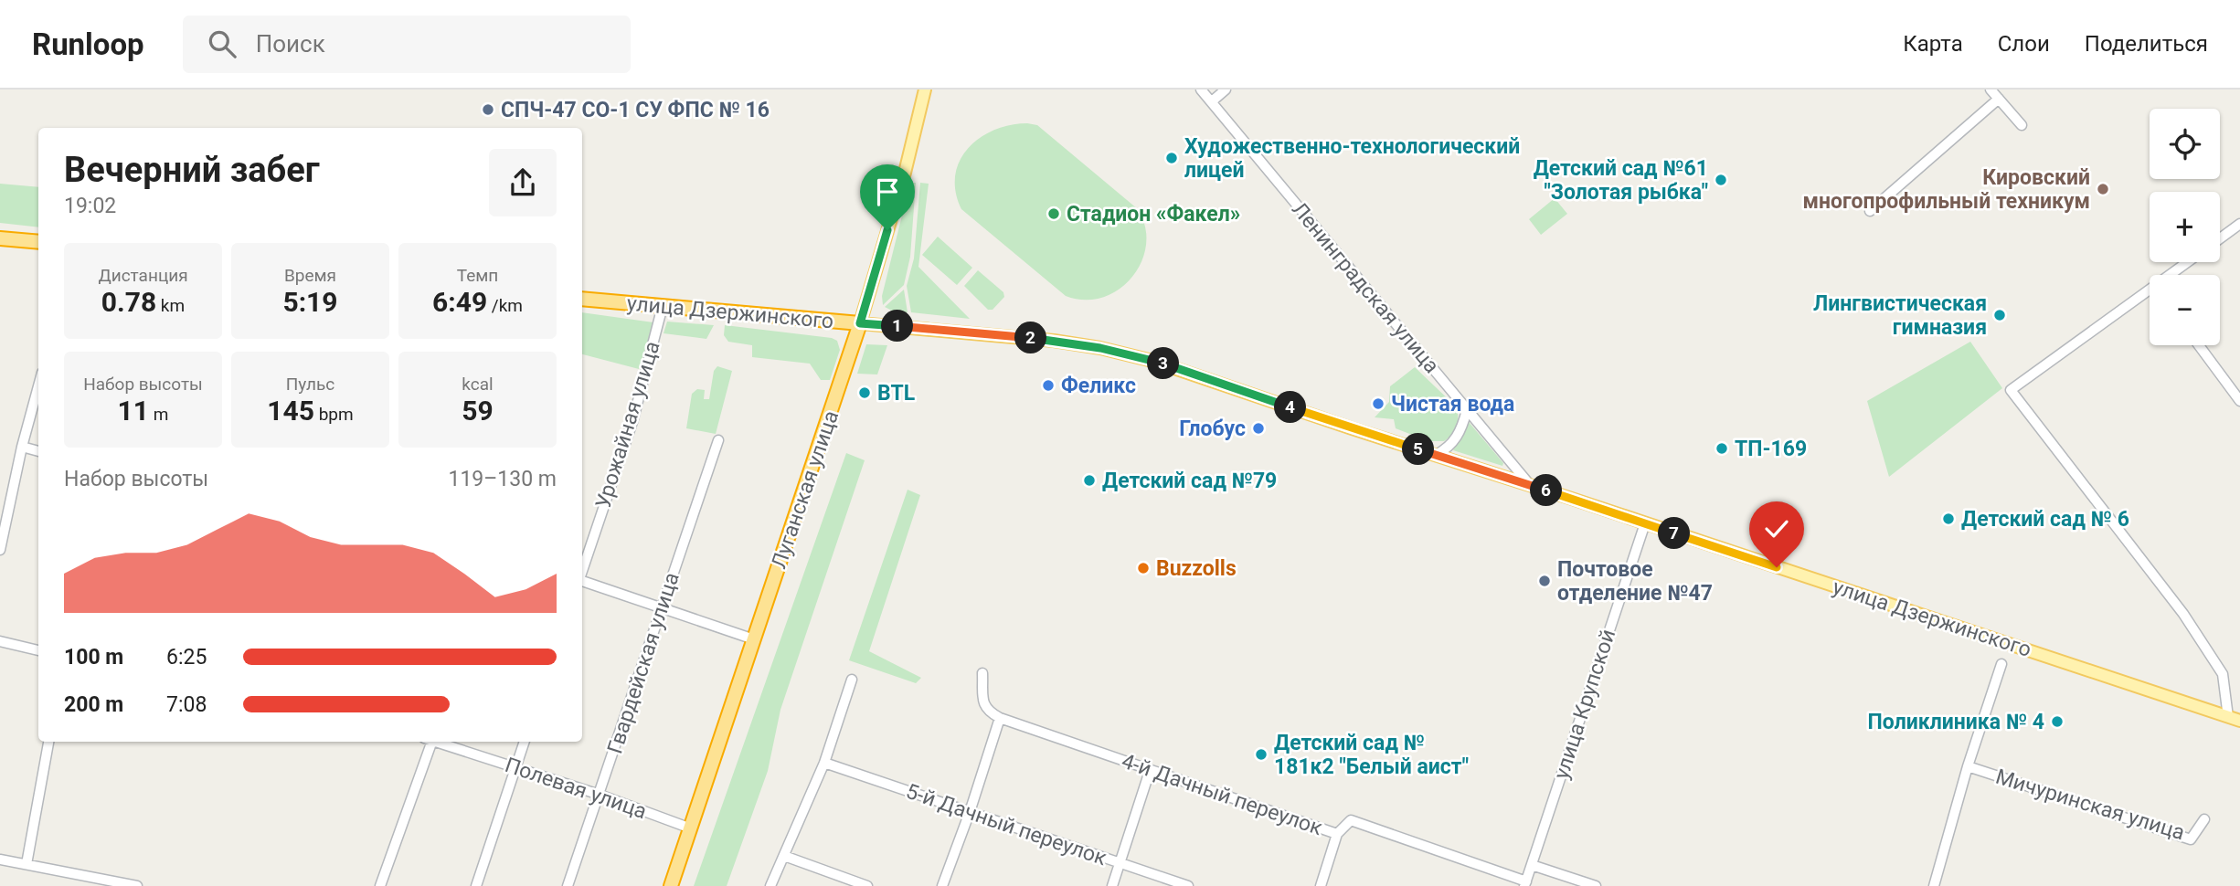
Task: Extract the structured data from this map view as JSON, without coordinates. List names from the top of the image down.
{
  "streets": {
    "highway": ["улица Дзержинского", "Луганская улица"],
    "street": [
      "Ленинградская улица",
      "Урожайная улица",
      "Гвардейская улица",
      "улица Крупской",
      "Полевая улица",
      "4-й Дачный переулок",
      "Мичуринская улица",
      "5-й Дачный переулок"
    ]
  },
  "crossings": [
    ["Ленинградская улица", "улица Дзержинского"],
    ["улица Дзержинского", "Урожайная улица"],
    ["улица Дзержинского", "Луганская улица"],
    ["улица Дзержинского", "улица Крупской"],
    ["Луганская улица", "Полевая улица"],
    ["Гвардейская улица", "Полевая улица"],
    ["улица Крупской", "4-й Дачный переулок"]
  ],
  "places": [
    "СПЧ-47 СО-1 СУ ФПС № 16",
    "Художественно-технологический лицей",
    "Детский сад №61 \"Золотая рыбка\"",
    "Кировский многопрофильный техникум",
    "Стадион «Факел»",
    "Лингвистическая гимназия",
    "Феликс",
    "BTL",
    "Чистая вода",
    "Глобус",
    "ТП-169",
    "Детский сад №79",
    "Детский сад № 6",
    "Buzzolls",
    "Почтовое отделение №47",
    "Поликлиника № 4",
    "Детский сад № 181к2 \"Белый аист\""
  ],
  "page": {
    "header": "Runloop",
    "search": "Поиск",
    "nav": ["Карта", "Слои", "Поделиться"],
    "map_buttons": ["+", "−"],
    "heading": ["Вечерний забег", "19:02"],
    "stats": [
      ["Дистанция", "0.78 km"],
      ["Время", "5:19"],
      ["Темп", "6:49 /km"],
      ["Набор высоты", "11 m"],
      ["Пульс", "145 bpm"],
      ["kcal", "59"]
    ],
    "pins": [
      "1",
      "2",
      "3",
      "4",
      "5",
      "6",
      "7"
    ],
    "chart": ["Набор высоты", "119–130 m"],
    "list": [
      {
        "name": "100 m",
        "note": "6:25"
      },
      {
        "name": "200 m",
        "note": "7:08"
      }
    ]
  }
}
